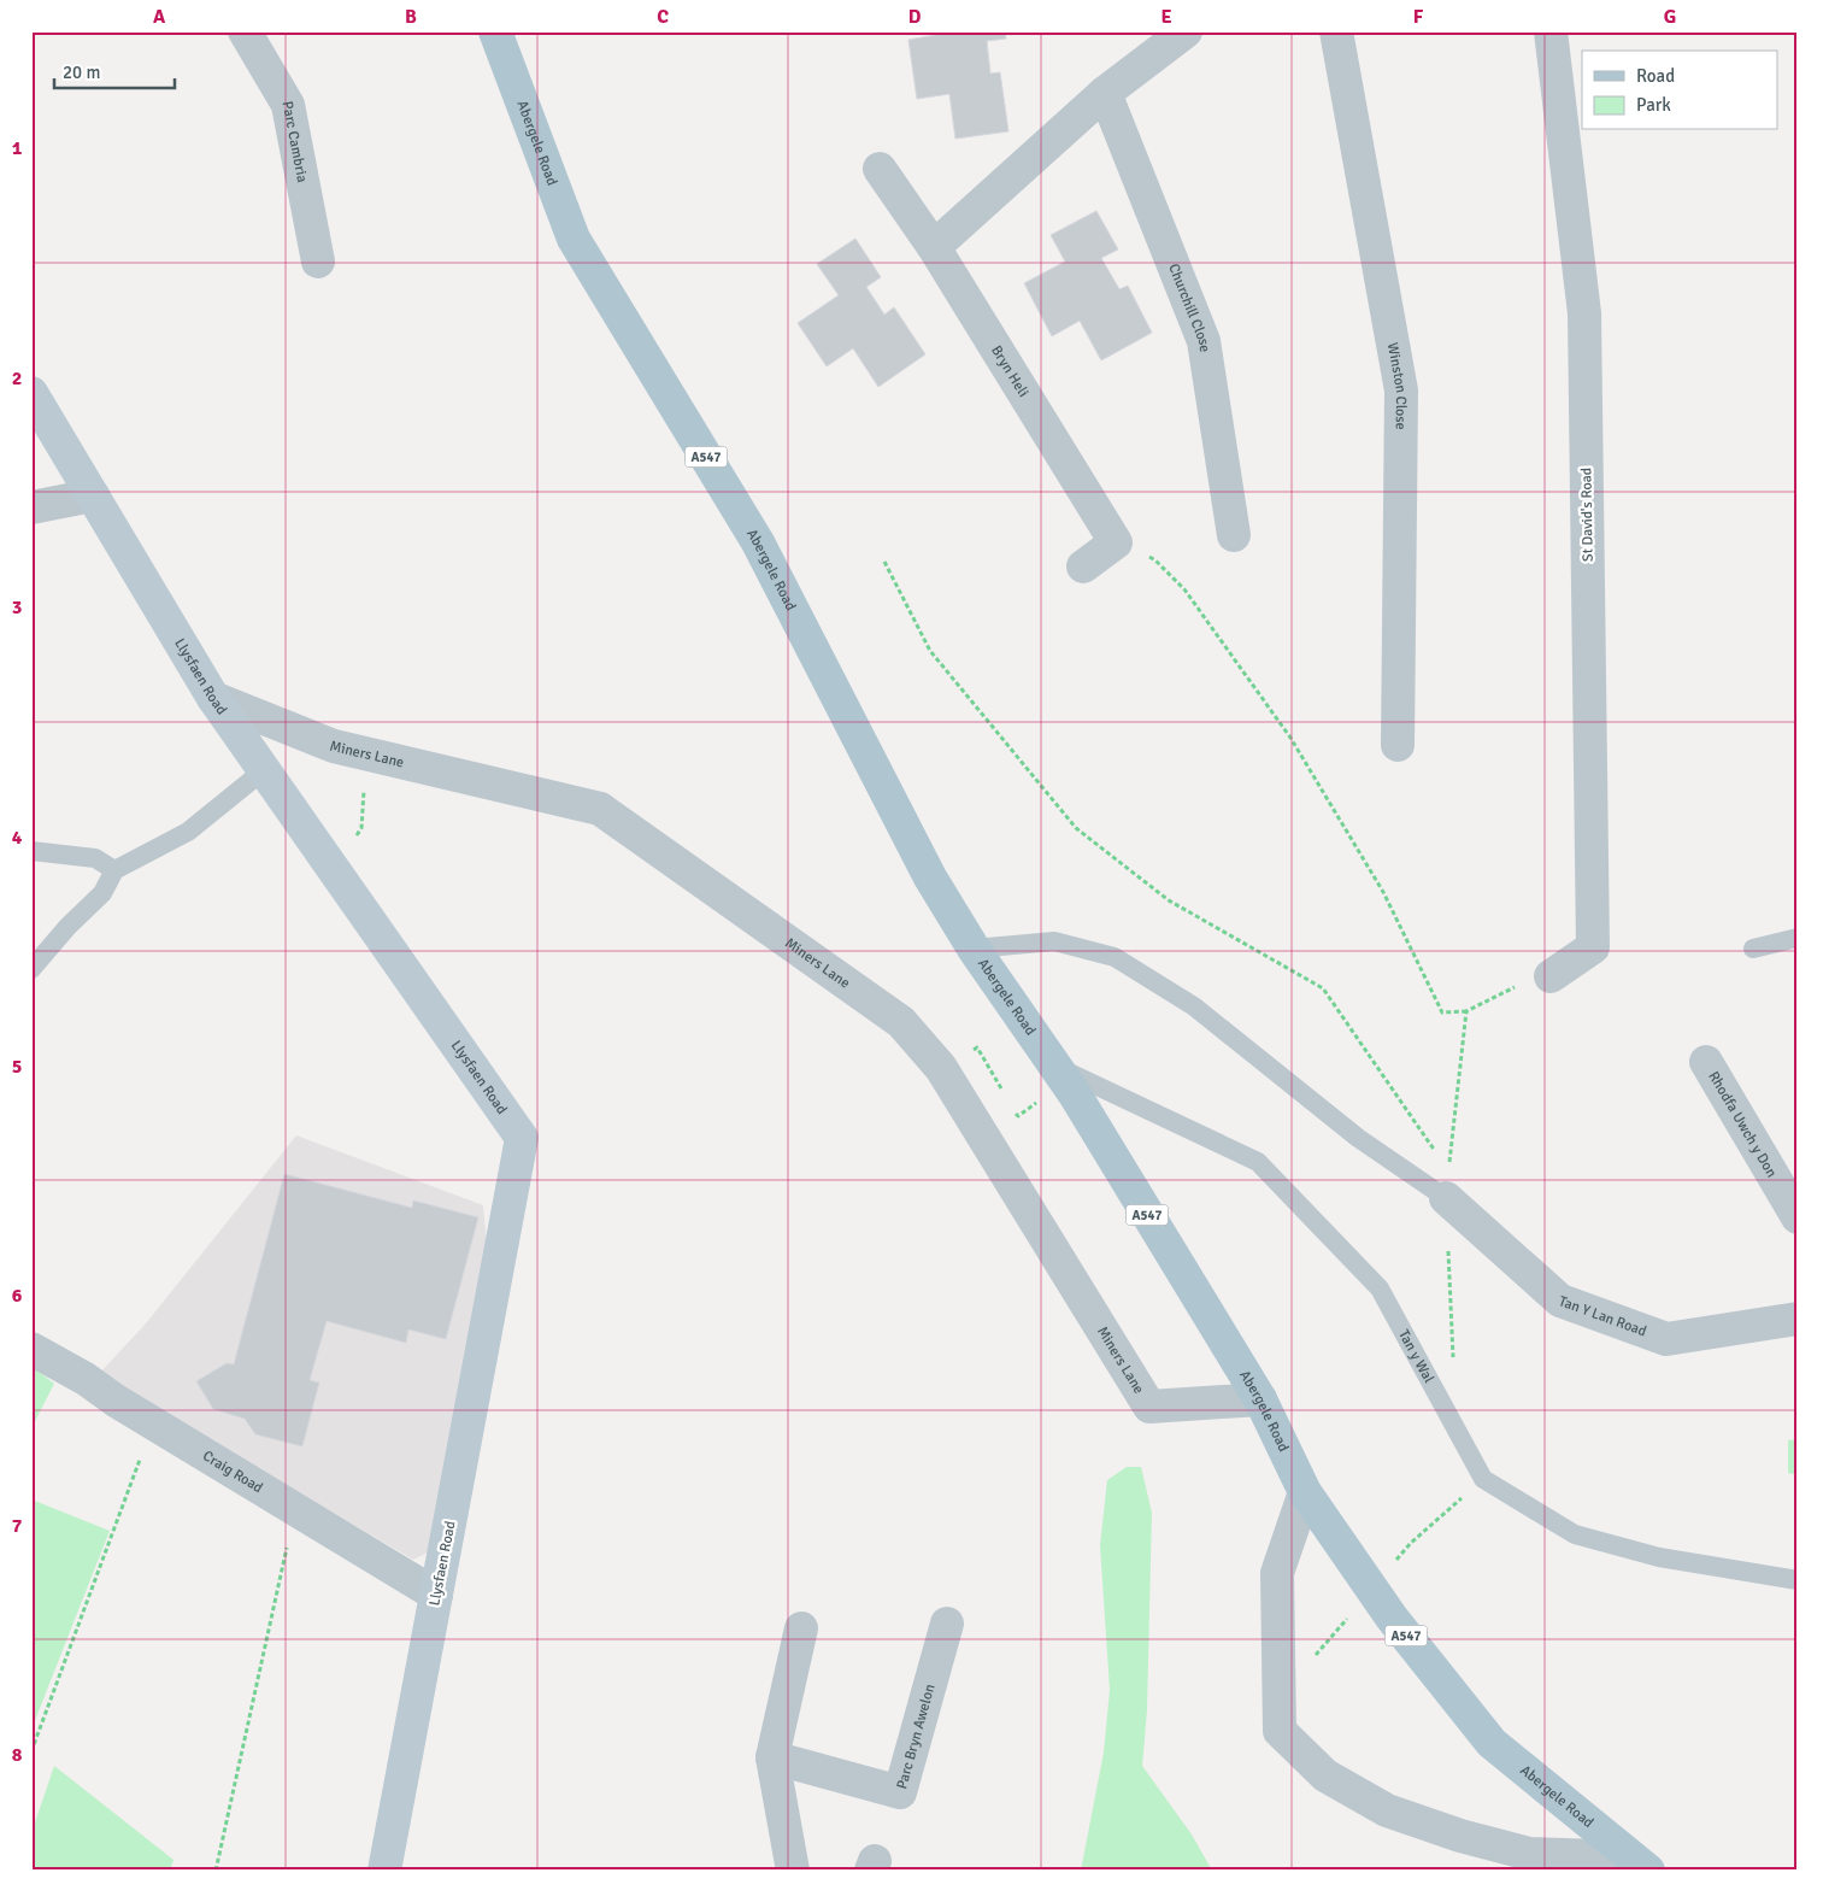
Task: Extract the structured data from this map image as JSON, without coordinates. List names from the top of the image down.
{
  "streets": {
    "main road": ["Abergele Road", "A547"],
    "street": [
      "Parc Cambria",
      "Churchill Close",
      "Bryn Heli",
      "Winston Close",
      "St David's Road",
      "Llysfaen Road",
      "Miners Lane",
      "Rhodfa Uwch y Don",
      "Tan Y Lan Road",
      "Craig Road",
      "Parc Bryn Awelon"
    ],
    "lane": ["Tan y Wal"]
  },
  "crossings": [
    ["Abergele Road", "Miners Lane"],
    ["Abergele Road", "Tan y Wal"],
    ["Llysfaen Road", "Miners Lane"],
    ["Llysfaen Road", "Craig Road"]
  ],
  "legend": ["Road", "Park"],
  "scale_bar": "20 m",
  "grid": {
    "columns": [
      "A",
      "B",
      "C",
      "D",
      "E",
      "F",
      "G"
    ],
    "rows": [
      "1",
      "2",
      "3",
      "4",
      "5",
      "6",
      "7",
      "8"
    ]
  }
}
